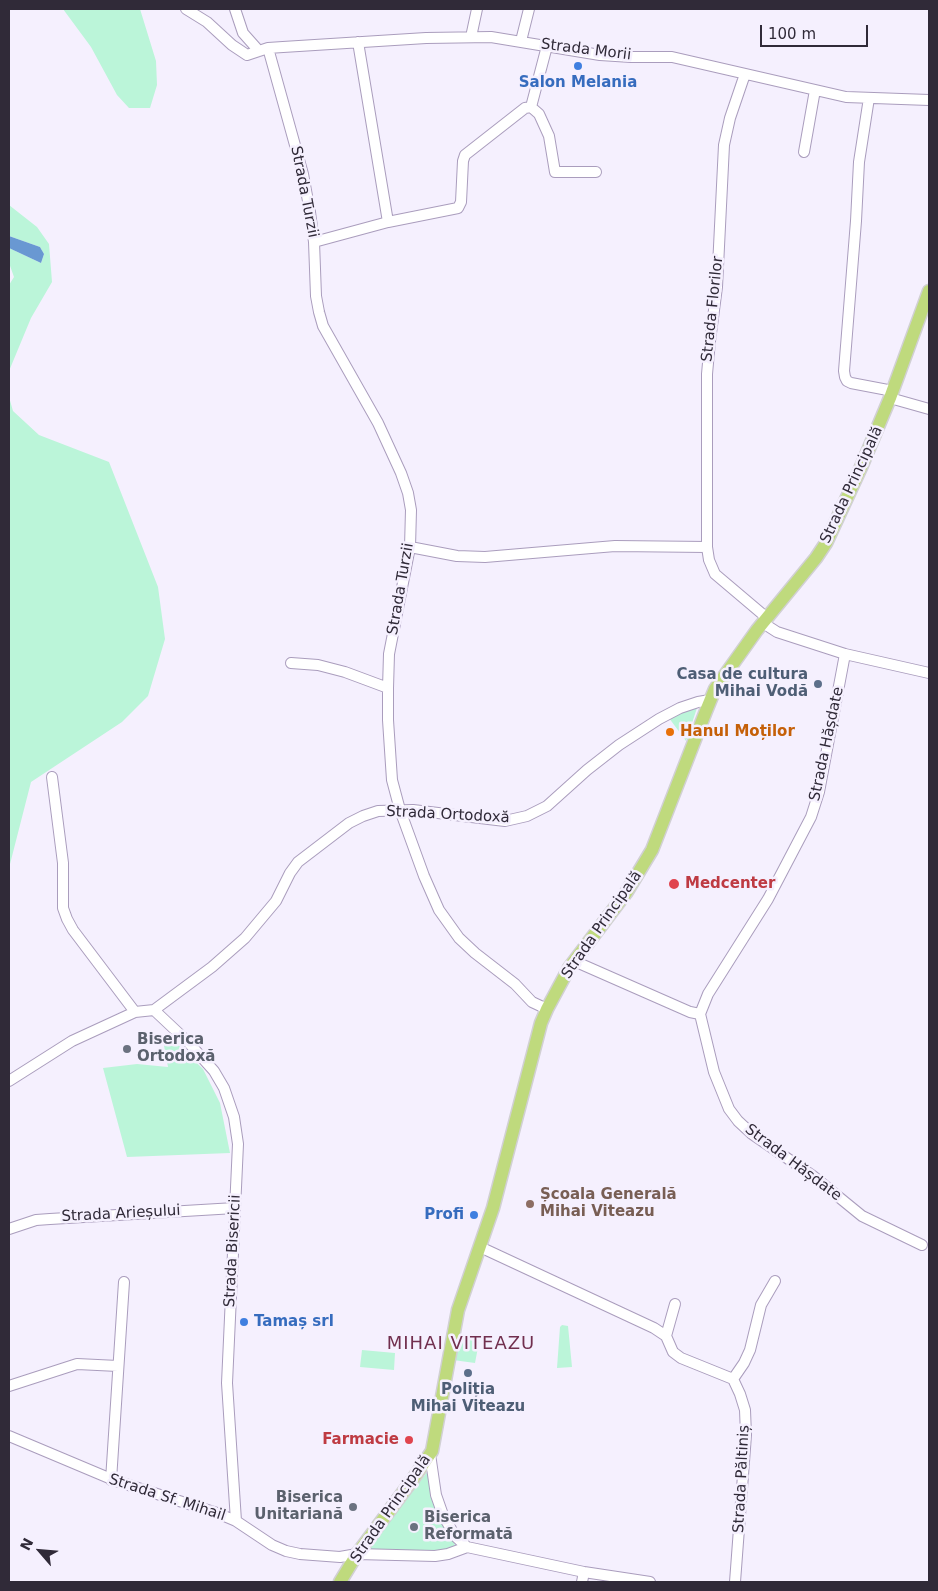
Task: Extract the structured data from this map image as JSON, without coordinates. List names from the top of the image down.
{
  "streets": {
    "main road": ["Strada Principală"],
    "street": [
      "Strada Morii",
      "Strada Turzii",
      "Strada Florilor",
      "Strada Hășdate",
      "Strada Ortodoxă",
      "Strada Arieșului",
      "Strada Bisericii",
      "Strada Păltiniș",
      "Strada Sf. Mihail"
    ]
  },
  "crossings": [
    ["Strada Morii", "Strada Turzii"],
    ["Strada Morii", "Strada Florilor"],
    ["Strada Turzii", "Strada Principală"],
    ["Strada Turzii", "Strada Ortodoxă"],
    ["Strada Florilor", "Strada Principală"],
    ["Strada Florilor", "Strada Hășdate"],
    ["Strada Principală", "Strada Ortodoxă"],
    ["Strada Principală", "Strada Sf. Mihail"],
    ["Strada Ortodoxă", "Strada Bisericii"],
    ["Strada Arieșului", "Strada Bisericii"],
    ["Strada Bisericii", "Strada Sf. Mihail"]
  ],
  "districts": ["MIHAI VITEAZU"],
  "places": [
    "Salon Melania",
    "Casa de cultura Mihai Vodă",
    "Hanul Moților",
    "Medcenter",
    "Biserica Ortodoxă",
    "Școala Generală Mihai Viteazu",
    "Profi",
    "Tamaș srl",
    "Poliția Mihai Viteazu",
    "Farmacie",
    "Biserica Unitariană",
    "Biserica Reformată"
  ],
  "scale_bar": "100 m",
  "north": "top left"
}
